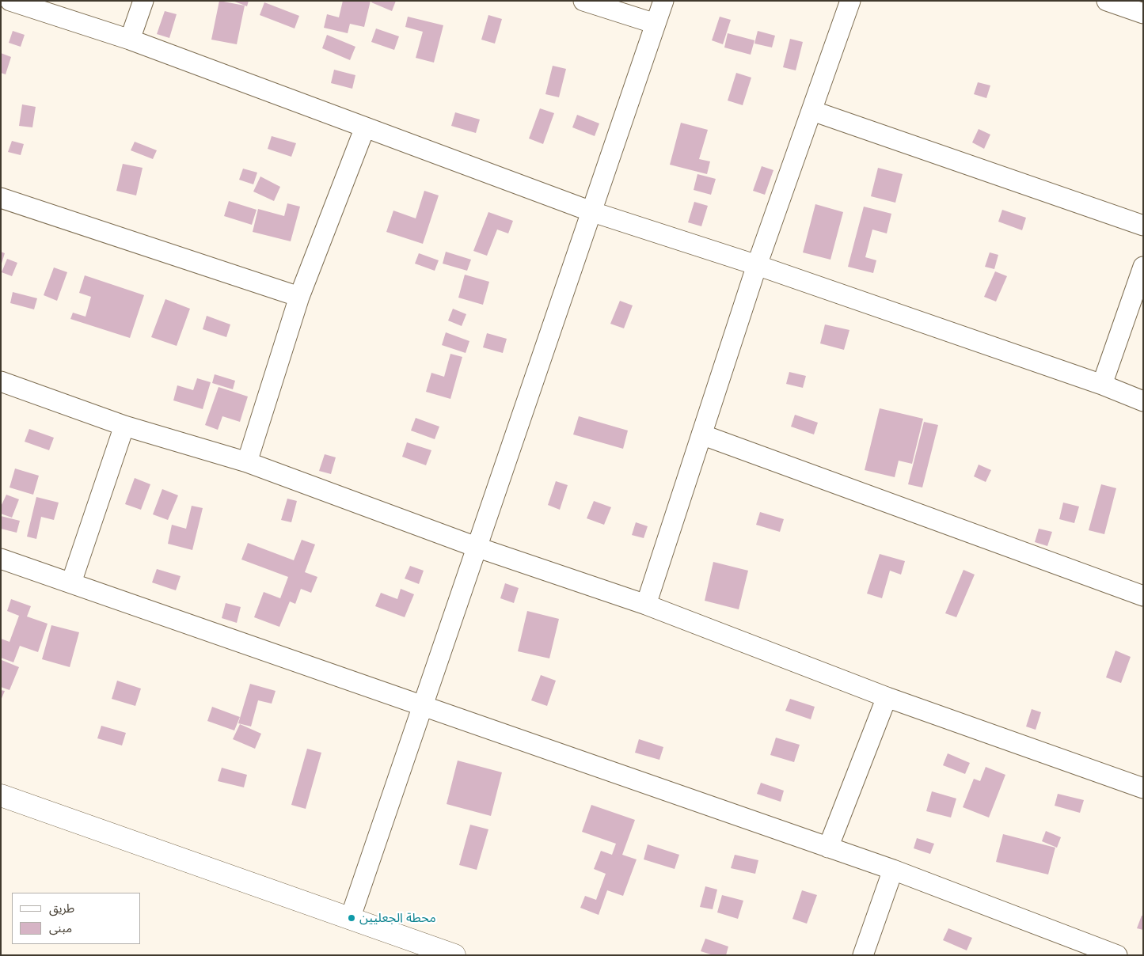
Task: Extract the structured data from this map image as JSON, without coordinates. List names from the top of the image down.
{
  "places": ["محطة الجعليين"],
  "legend": ["طريق", "مبنى"]
}
